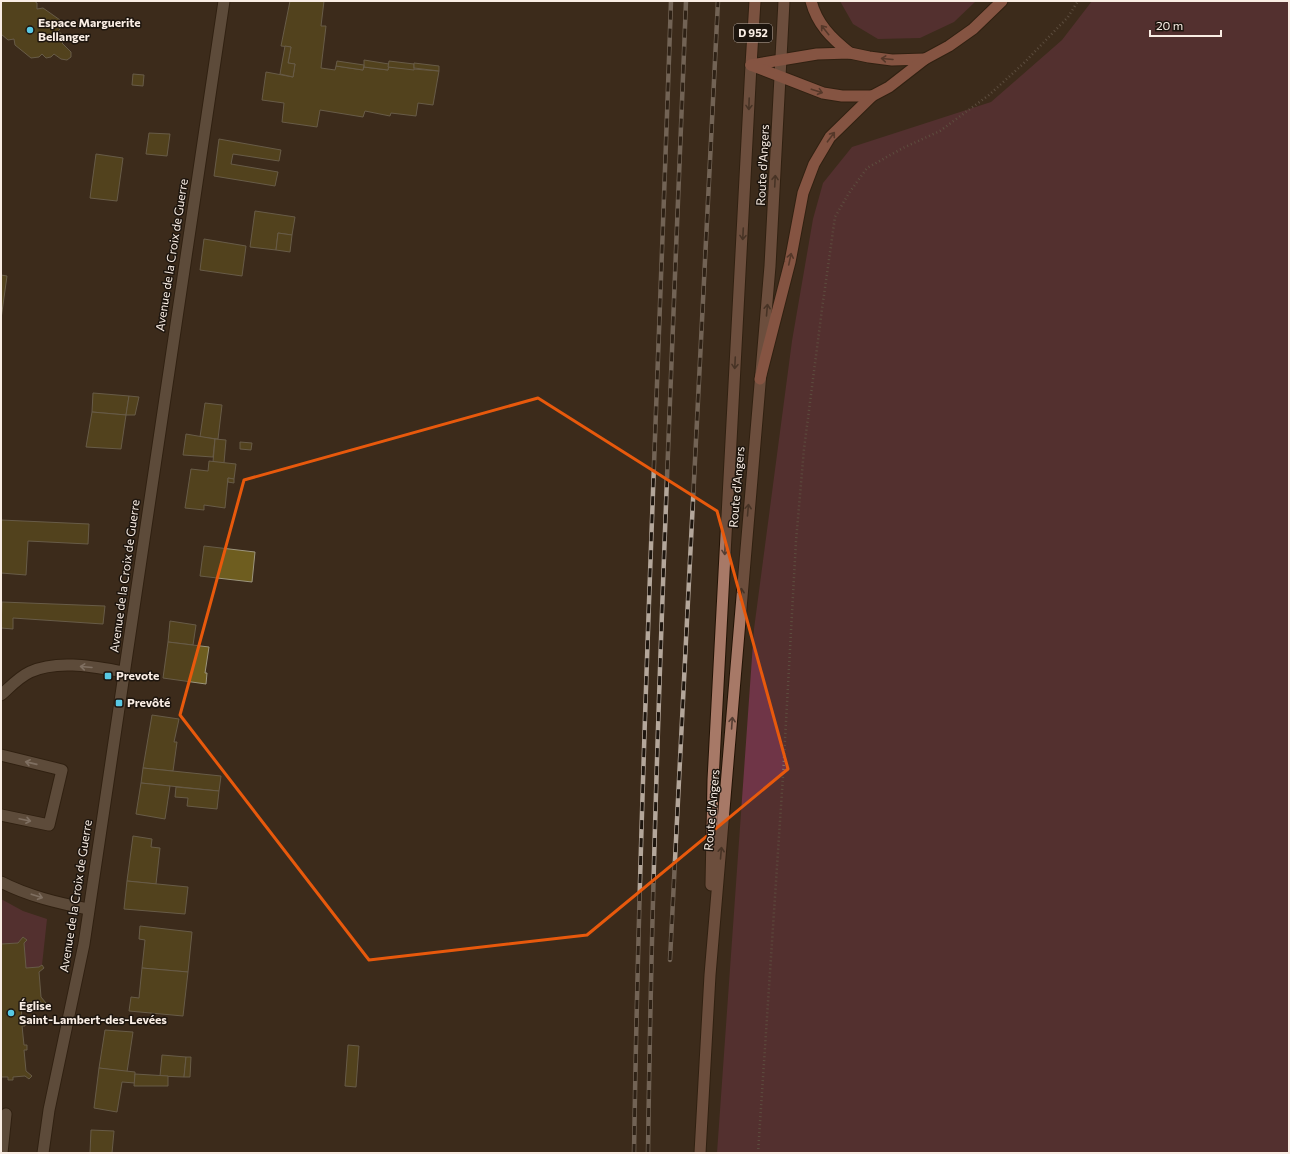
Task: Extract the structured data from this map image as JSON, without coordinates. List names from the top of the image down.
{
  "streets": {
    "main road": ["D 952", "Route d'Angers"],
    "street": ["Avenue de la Croix de Guerre"]
  },
  "places": {
    "other": ["Espace Marguerite Bellanger", "Église Saint-Lambert-des-Levées"],
    "transit": ["Prevote", "Prevôté"]
  },
  "scale_bar": "20 m"
}
